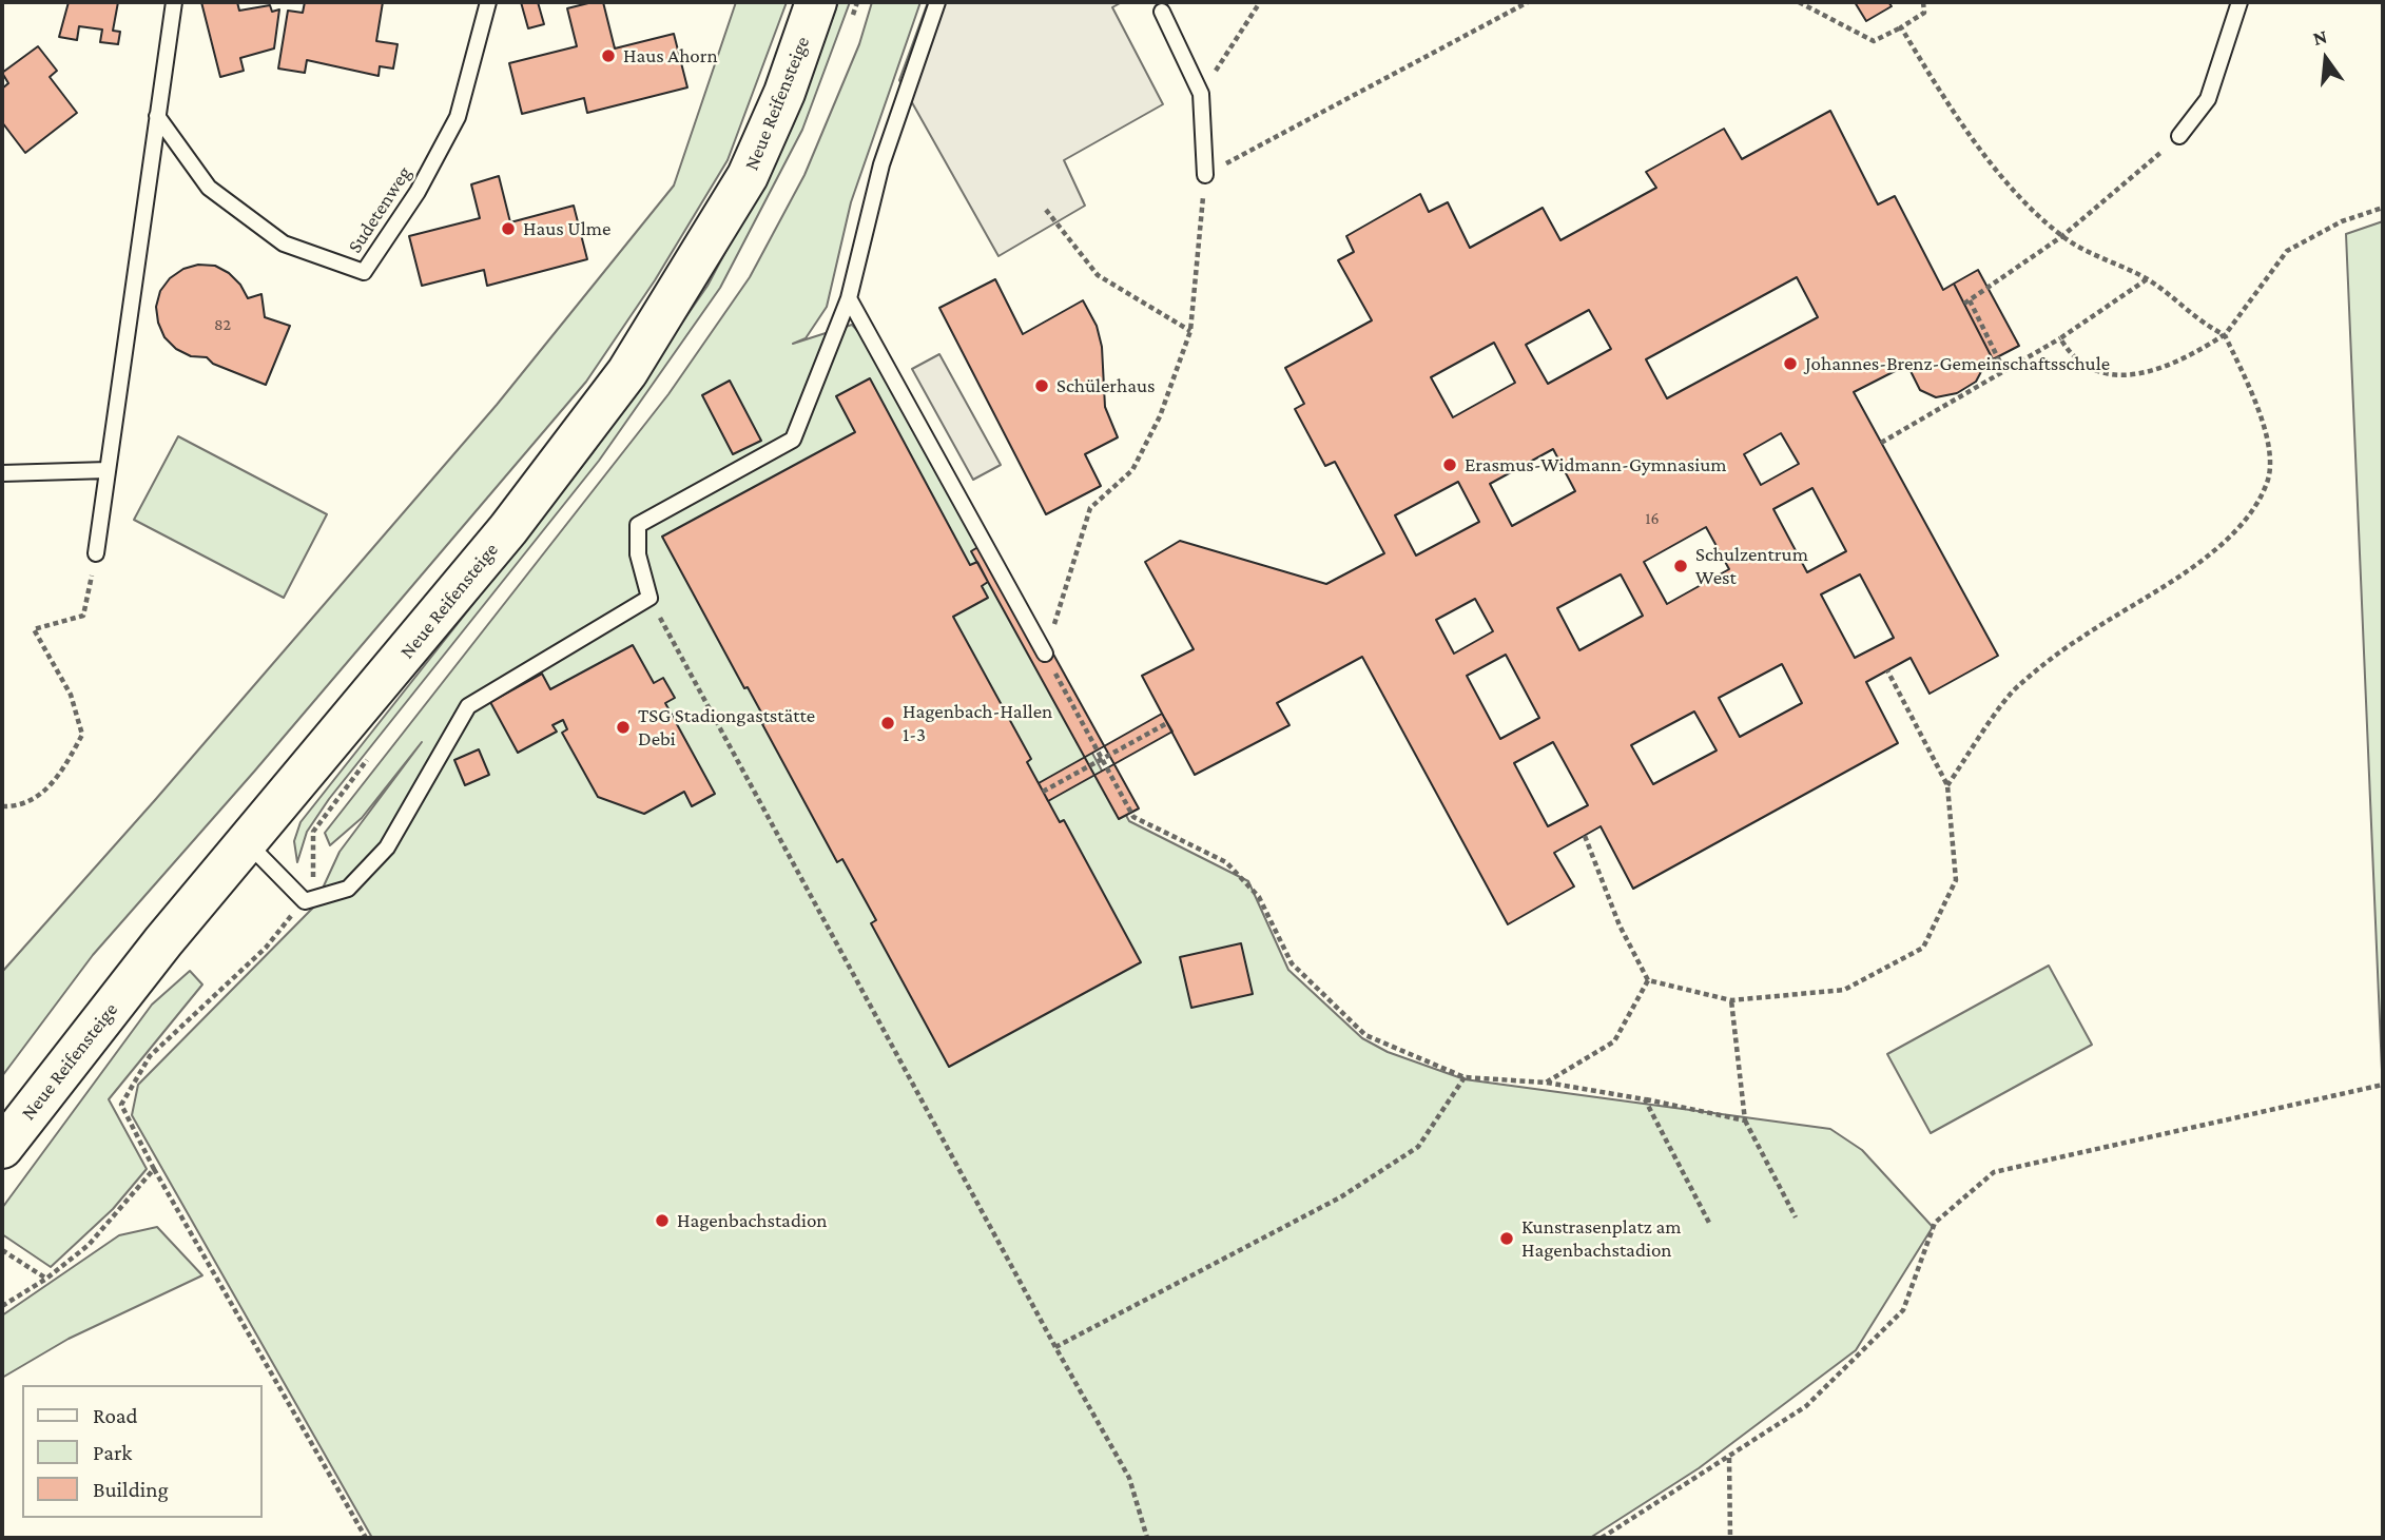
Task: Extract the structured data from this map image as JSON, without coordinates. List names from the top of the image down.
{
  "streets": {
    "main road": ["Neue Reifensteige"],
    "lane": ["Sudetenweg"]
  },
  "places": [
    "Haus Ahorn",
    "Haus Ulme",
    "Johannes-Brenz-Gemeinschaftsschule",
    "Schülerhaus",
    "Erasmus-Widmann-Gymnasium",
    "Schulzentrum West",
    "Hagenbach-Hallen 1-3",
    "TSG Stadiongaststätte Debi",
    "Hagenbachstadion",
    "Kunstrasenplatz am Hagenbachstadion"
  ],
  "house_numbers": ["82", "16"],
  "legend": ["Road", "Park", "Building"],
  "north": "top"
}
